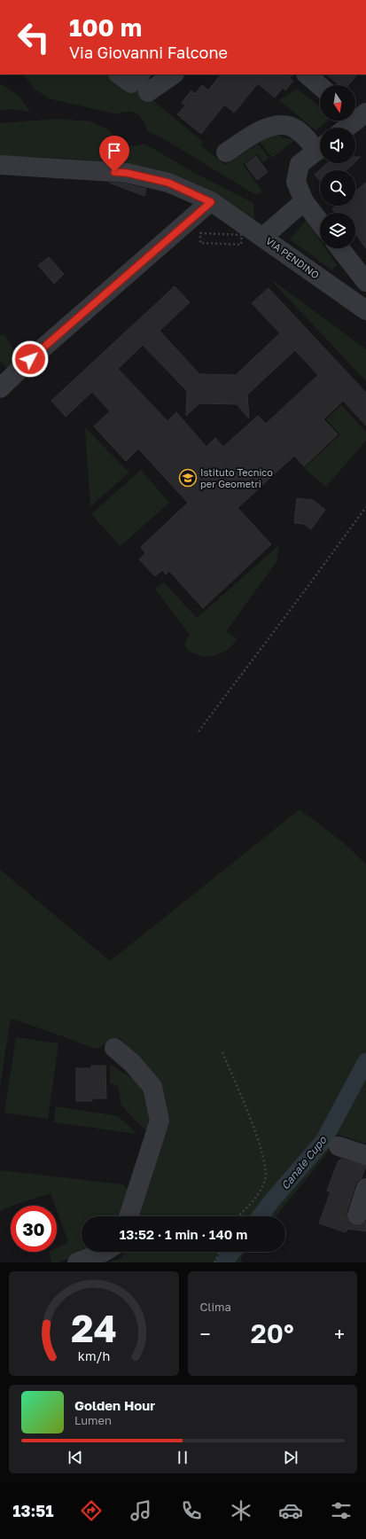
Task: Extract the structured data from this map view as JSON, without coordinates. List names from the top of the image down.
{
  "streets": {
    "street": ["VIA PENDINO"]
  },
  "water": ["Canale Cupo"],
  "places": {
    "school or university": ["Istituto Tecnico per Geometri"]
  },
  "north": "bottom",
  "page": {
    "turn": ["100 m", "Via Giovanni Falcone"],
    "limit": "30",
    "trip": "13:52 · 1 min · 140 m",
    "tile": "Clima",
    "heat": ["−", "20°", "+"],
    "song": ["Golden Hour", "Lumen"],
    "tabs": "13:51",
    "gauge": ["24", "km/h"]
  }
}
